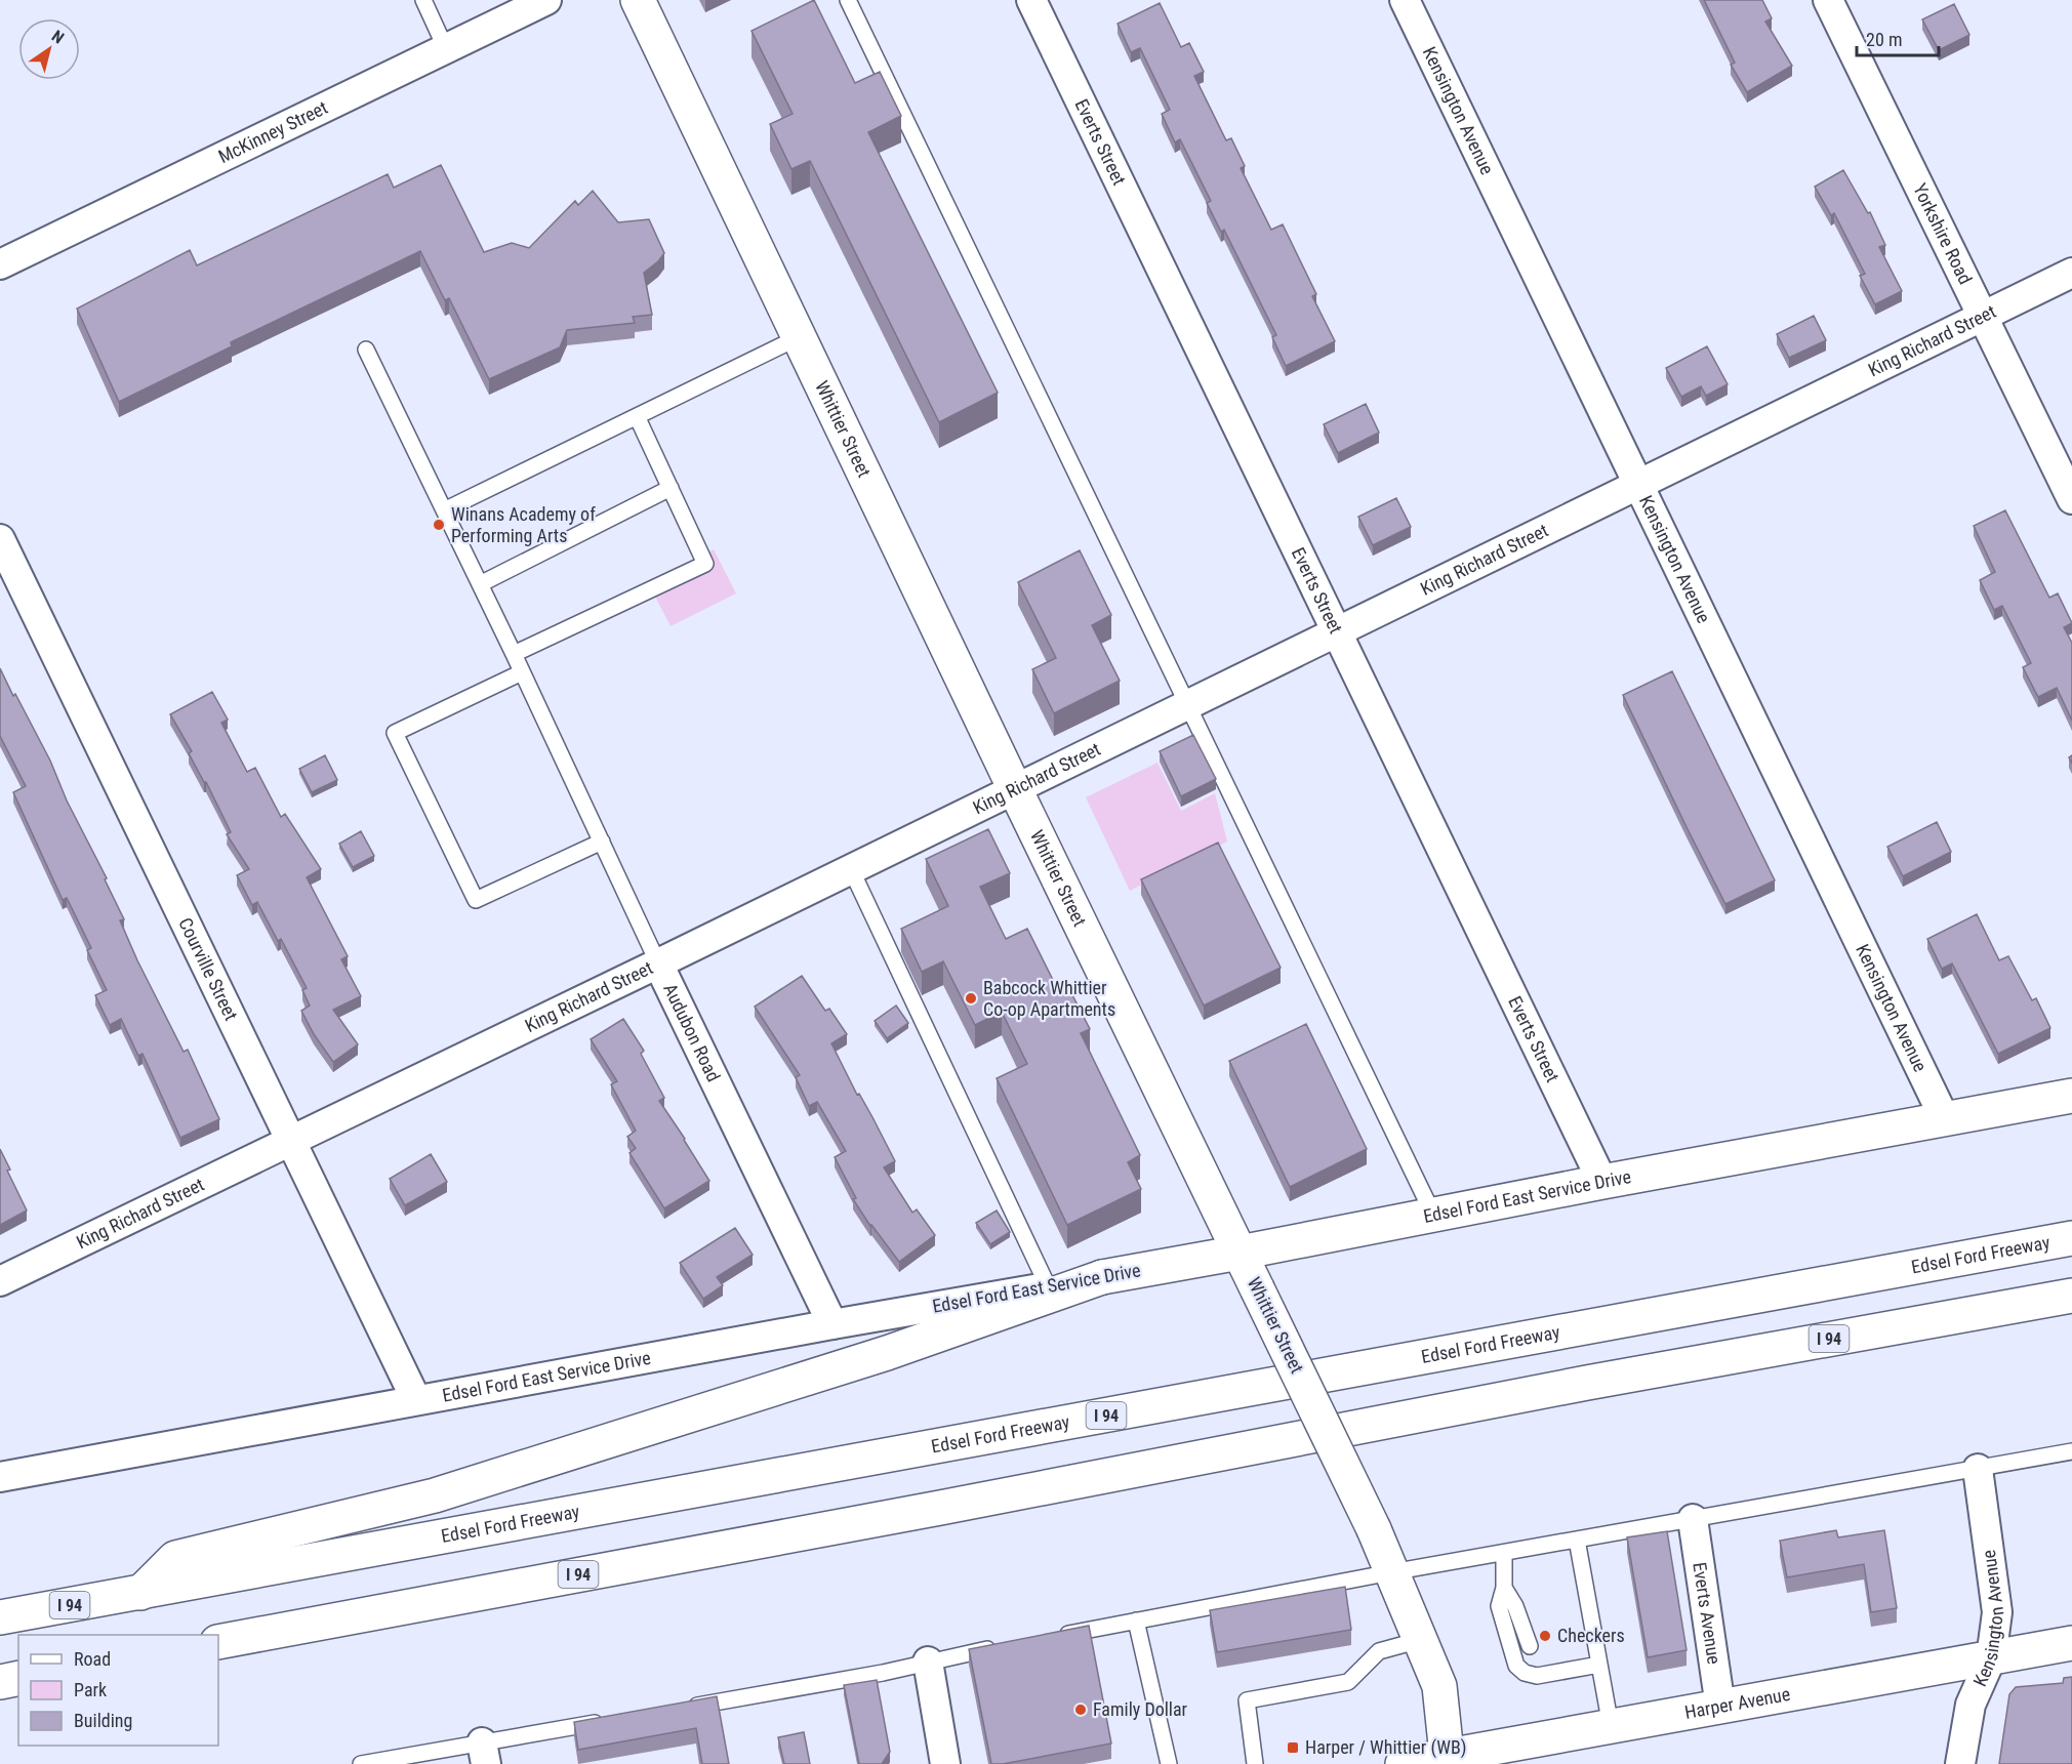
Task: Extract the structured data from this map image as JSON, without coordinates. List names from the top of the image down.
{
  "streets": {
    "main road": [
      "Whittier Street",
      "Edsel Ford East Service Drive",
      "Edsel Ford Freeway",
      "I 94",
      "Harper Avenue"
    ],
    "street": [
      "Kensington Avenue",
      "McKinney Street",
      "Everts Street",
      "Yorkshire Road",
      "King Richard Street",
      "Courville Street",
      "Audubon Road",
      "Everts Avenue"
    ]
  },
  "crossings": [
    ["Kensington Avenue", "King Richard Street"],
    ["Kensington Avenue", "Edsel Ford East Service Drive"],
    ["Kensington Avenue", "Harper Avenue"],
    ["Everts Street", "King Richard Street"],
    ["Everts Street", "Edsel Ford East Service Drive"],
    ["Yorkshire Road", "King Richard Street"],
    ["King Richard Street", "Whittier Street"],
    ["King Richard Street", "Courville Street"],
    ["King Richard Street", "Audubon Road"],
    ["Whittier Street", "Edsel Ford East Service Drive"],
    ["Whittier Street", "Harper Avenue"],
    ["Courville Street", "Edsel Ford East Service Drive"],
    ["Audubon Road", "Edsel Ford East Service Drive"],
    ["Everts Avenue", "Harper Avenue"]
  ],
  "places": {
    "other": [
      "Winans Academy of Performing Arts",
      "Babcock Whittier Co-op Apartments",
      "Checkers",
      "Family Dollar"
    ],
    "transit": ["Harper / Whittier (WB)"]
  },
  "legend": ["Road", "Park", "Building"],
  "scale_bar": "20 m",
  "north": "top right"
}
